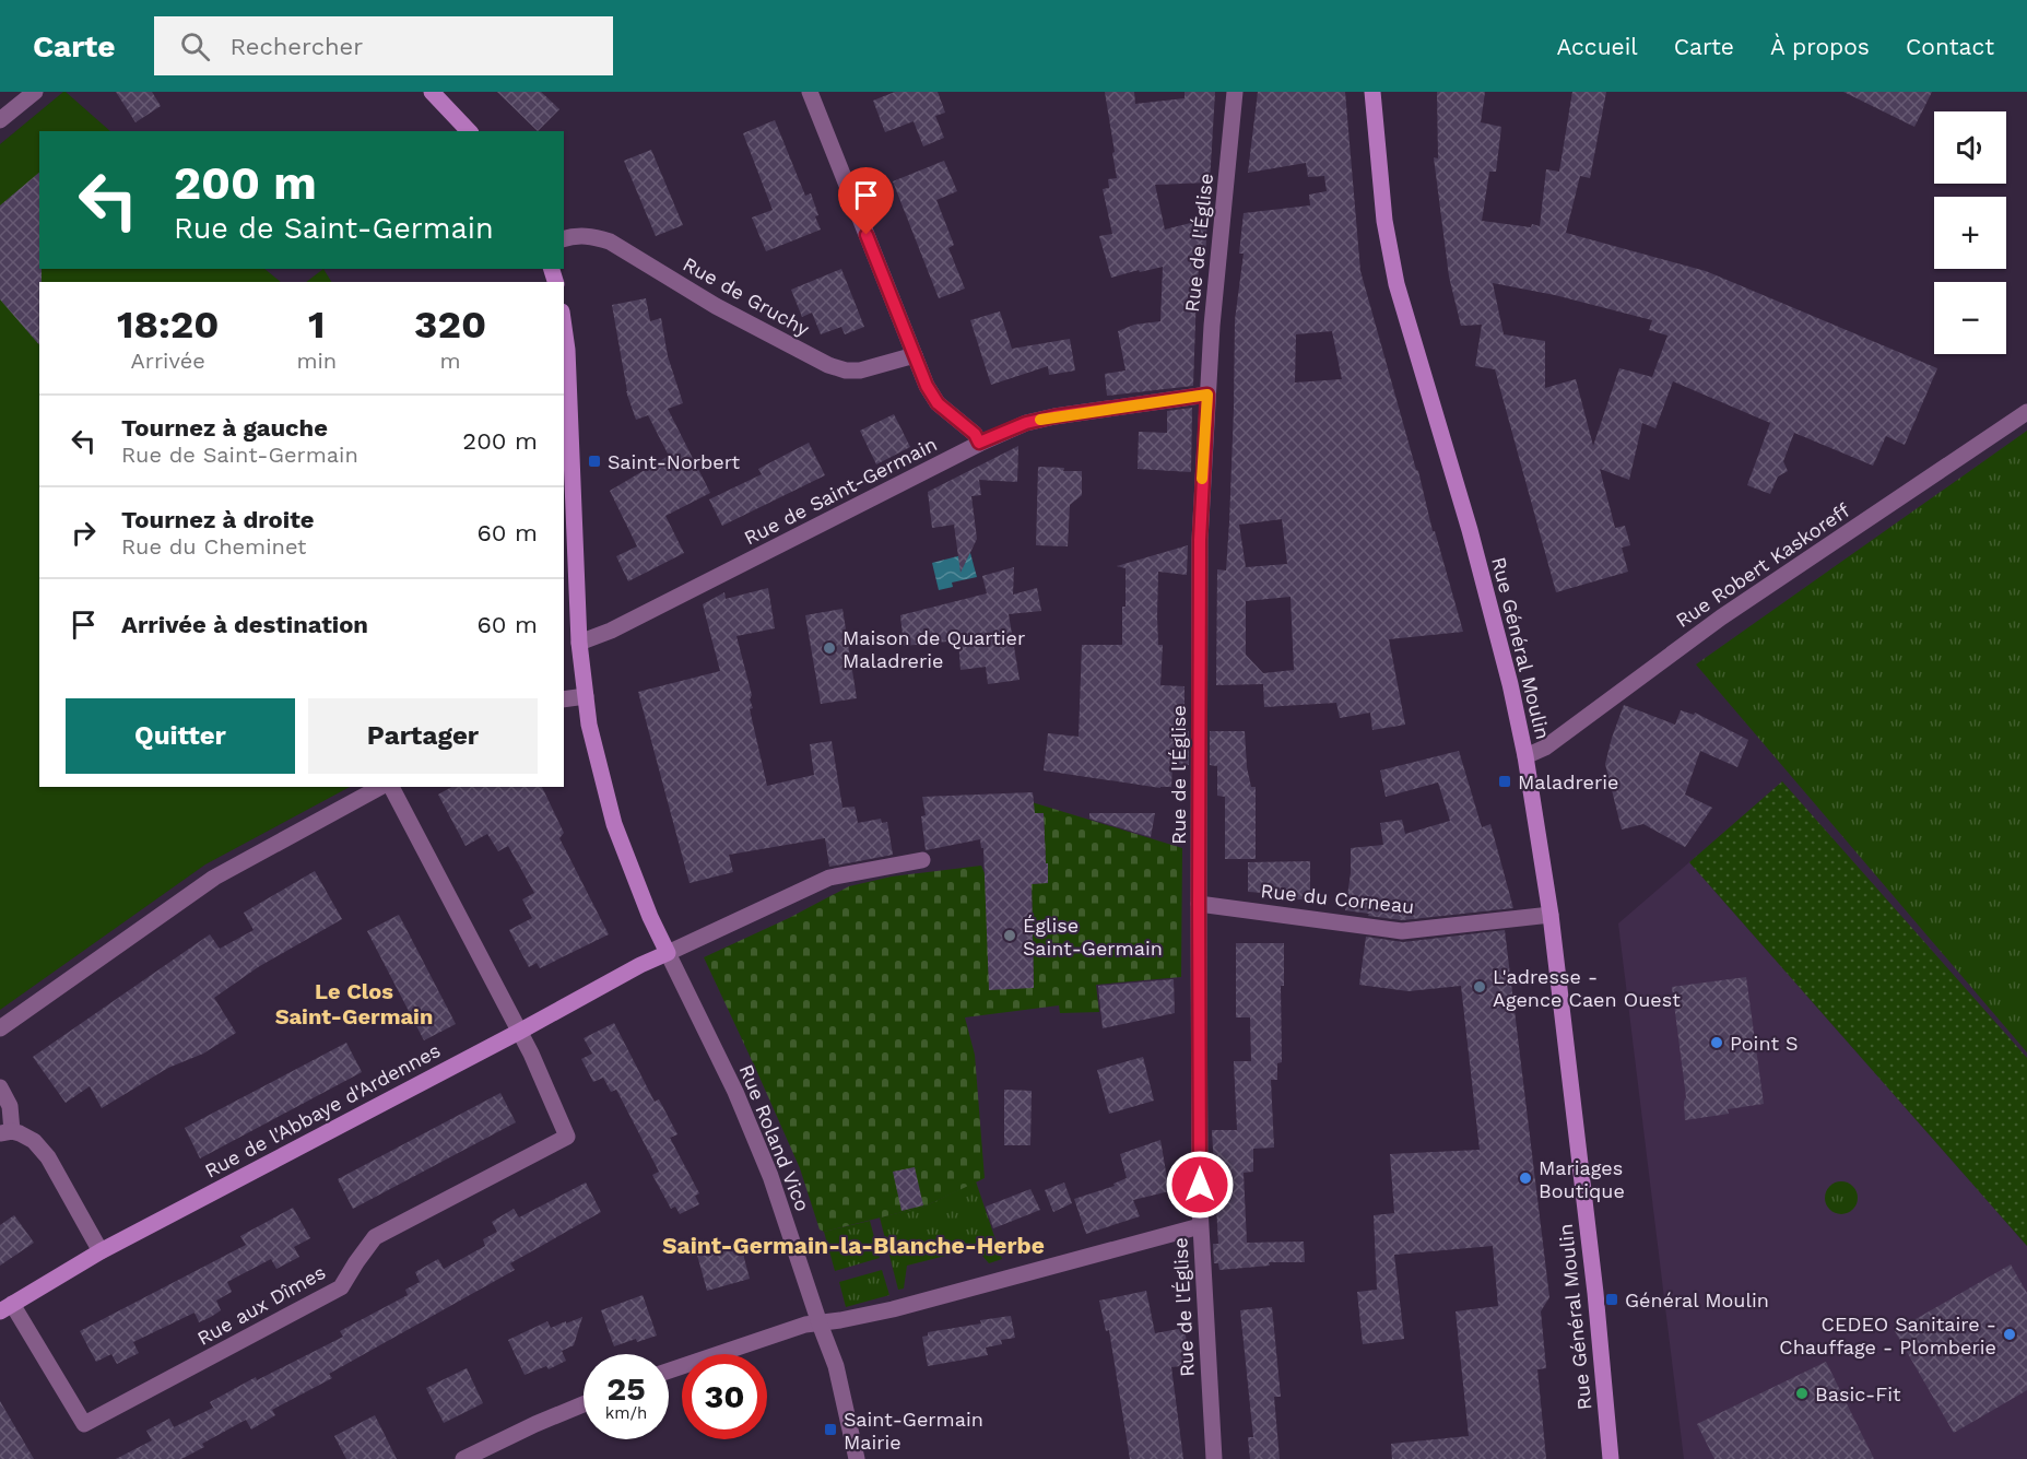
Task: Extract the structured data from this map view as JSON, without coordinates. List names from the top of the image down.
{
  "streets": {
    "street": [
      "Rue de l'Église",
      "Rue de Gruchy",
      "Rue de Saint-Germain",
      "Rue Robert Kaskoreff",
      "Rue Général Moulin",
      "Rue du Corneau",
      "Rue de l'Abbaye d'Ardennes",
      "Rue Roland Vico",
      "Rue aux Dîmes"
    ]
  },
  "crossings": [
    ["Rue de l'Église", "Rue de Saint-Germain"],
    ["Rue de l'Église", "Rue du Corneau"],
    ["Rue Robert Kaskoreff", "Rue Général Moulin"],
    ["Rue Général Moulin", "Rue du Corneau"],
    ["Rue de l'Abbaye d'Ardennes", "Rue Roland Vico"],
    ["Rue de l'Abbaye d'Ardennes", "Rue aux Dîmes"]
  ],
  "districts": ["Le Clos Saint-Germain", "Saint-Germain-la-Blanche-Herbe"],
  "places": {
    "transit": [
      "Saint-Norbert",
      "Maladrerie",
      "Général Moulin",
      "Saint-Germain Mairie"
    ],
    "other": [
      "Maison de Quartier Maladrerie",
      "Église Saint-Germain",
      "L'adresse - Agence Caen Ouest",
      "Point S",
      "Mariages Boutique",
      "CEDEO Sanitaire - Chauffage - Plomberie",
      "Basic-Fit"
    ]
  },
  "page": {
    "header": "Carte",
    "search": "Rechercher",
    "nav": [
      "Accueil",
      "Carte",
      "À propos",
      "Contact"
    ],
    "map_buttons": ["+", "−"],
    "turn": ["200 m", "Rue de Saint-Germain"],
    "eta": [
      "18:20",
      "Arrivée",
      "1",
      "min",
      "320",
      "m"
    ],
    "list": [
      {
        "name": "Tournez à gauche",
        "note": "Rue de Saint-Germain",
        "value": "200 m"
      },
      {
        "name": "Tournez à droite",
        "note": "Rue du Cheminet",
        "value": "60 m"
      },
      {
        "name": "Arrivée à destination",
        "value": "60 m"
      }
    ],
    "buttons": ["Quitter", "Partager"],
    "speed": "25 km/h",
    "limit": "30"
  }
}
